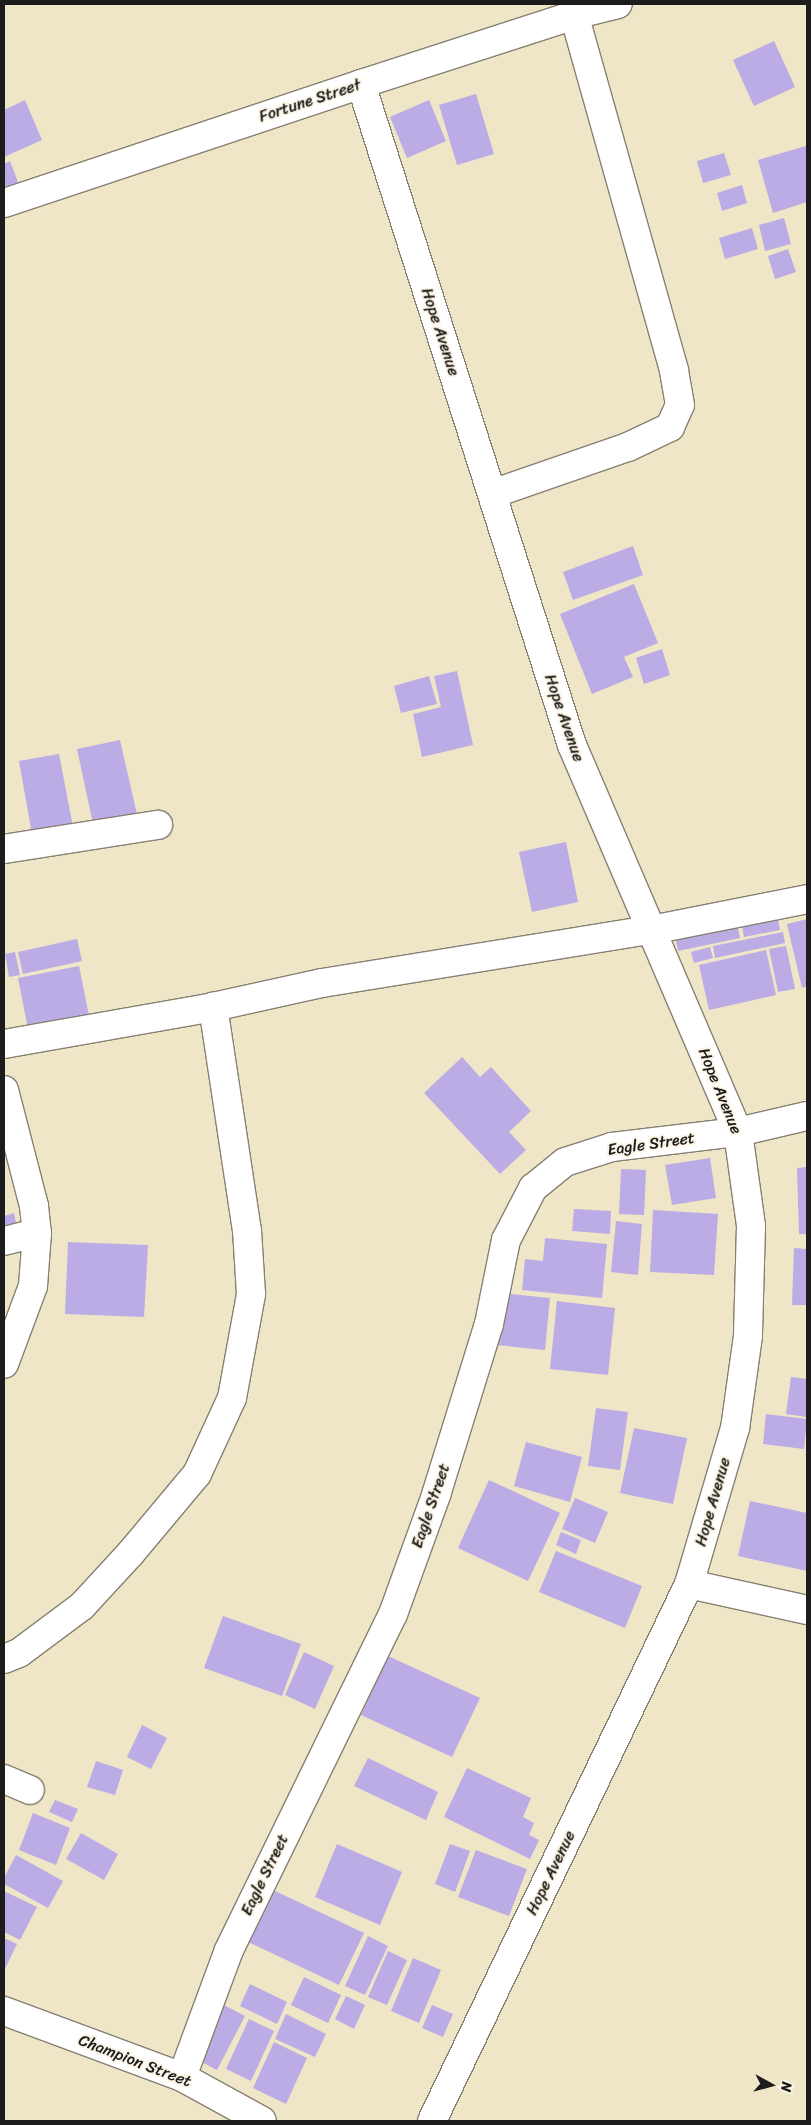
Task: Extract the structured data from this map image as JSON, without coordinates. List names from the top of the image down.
{
  "streets": {
    "street": [
      "Fortune Street",
      "Hope Avenue",
      "Eagle Street",
      "Champion Street"
    ]
  },
  "crossings": [
    ["Fortune Street", "Hope Avenue"],
    ["Hope Avenue", "Eagle Street"],
    ["Eagle Street", "Champion Street"]
  ],
  "north": "right"
}
